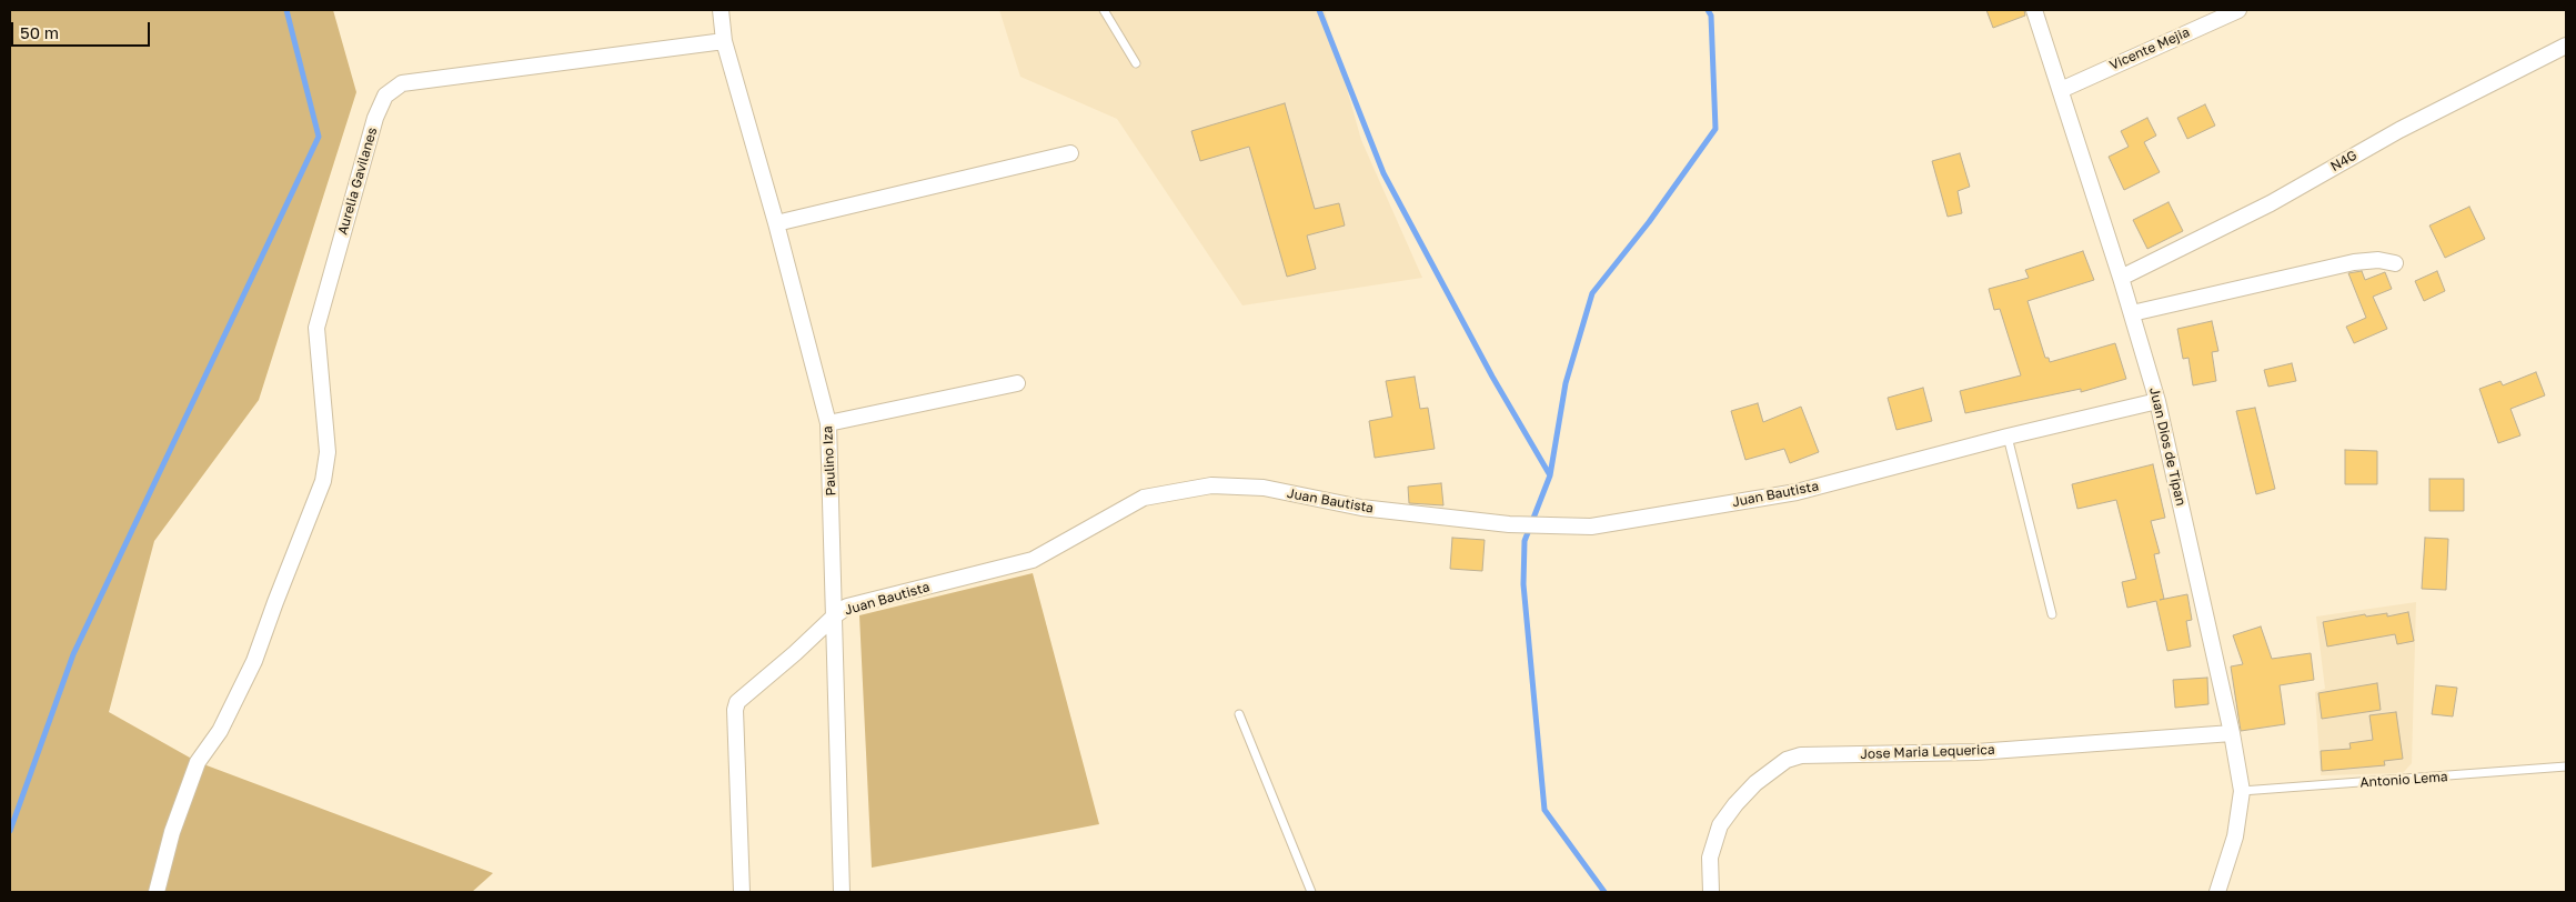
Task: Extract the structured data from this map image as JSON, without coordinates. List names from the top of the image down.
{
  "streets": {
    "street": [
      "Vicente Mejia",
      "N4G",
      "Aurelia Gavilanes",
      "Juan Dios de Tipan",
      "Paulino Iza",
      "Juan Bautista",
      "Jose Maria Lequerica"
    ],
    "lane": ["Antonio Lema"]
  },
  "crossings": [
    ["Vicente Mejia", "Juan Dios de Tipan"],
    ["N4G", "Juan Dios de Tipan"],
    ["Aurelia Gavilanes", "Paulino Iza"],
    ["Juan Dios de Tipan", "Juan Bautista"],
    ["Juan Dios de Tipan", "Jose Maria Lequerica"],
    ["Juan Dios de Tipan", "Antonio Lema"],
    ["Paulino Iza", "Juan Bautista"]
  ],
  "scale_bar": "50 m"
}
